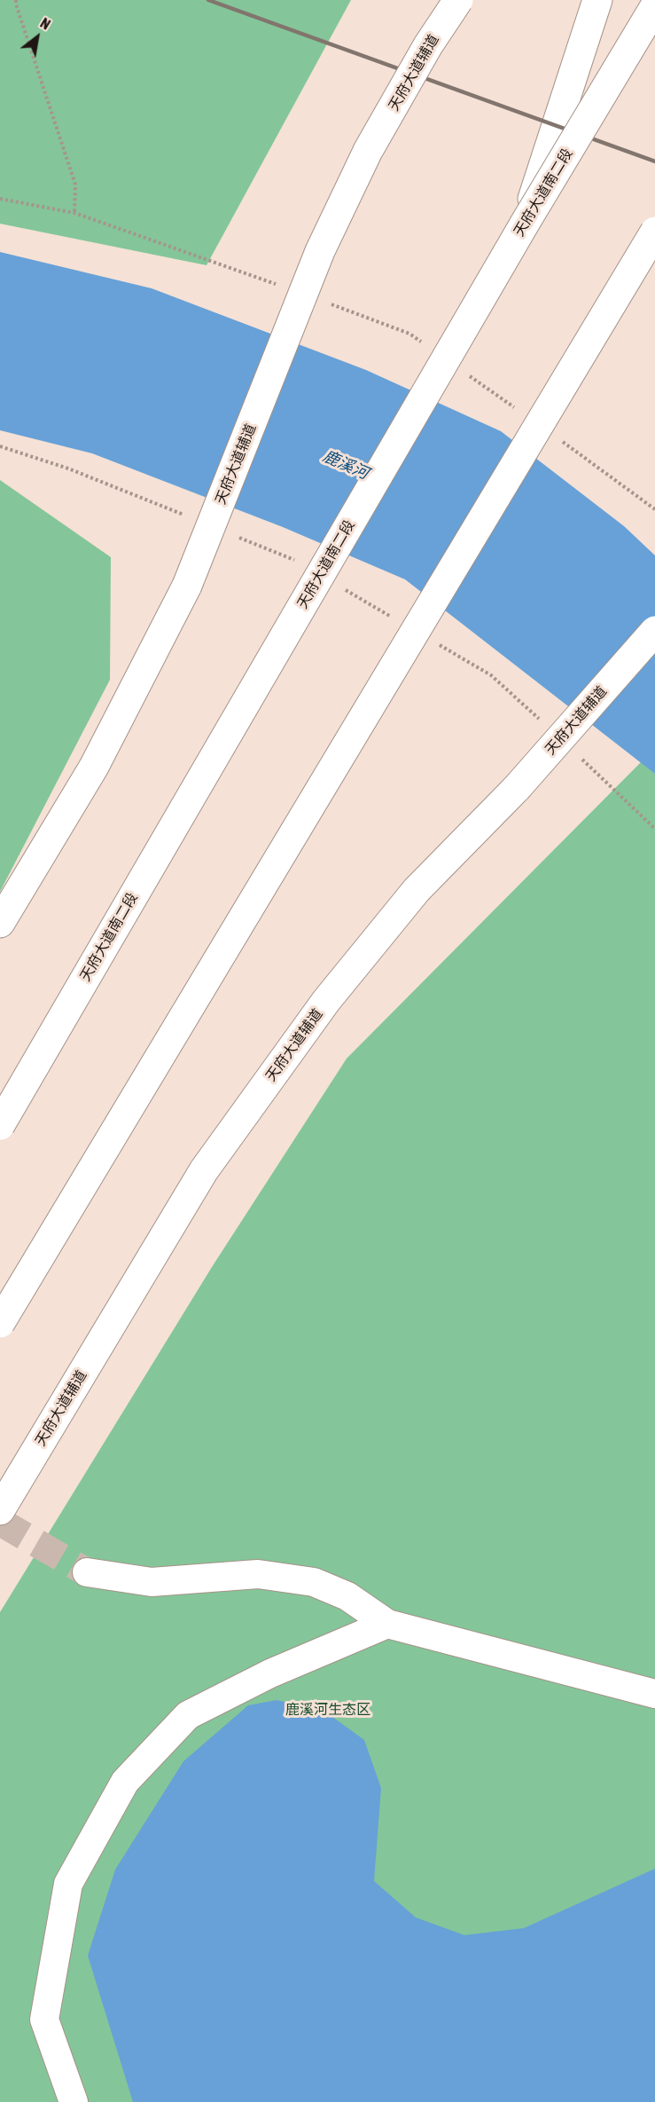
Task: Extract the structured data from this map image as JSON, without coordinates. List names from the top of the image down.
{
  "streets": {
    "main road": ["天府大道辅道", "天府大道南二段"]
  },
  "water": ["鹿溪河"],
  "parks": ["鹿溪河生态区"],
  "north": "top right"
}
